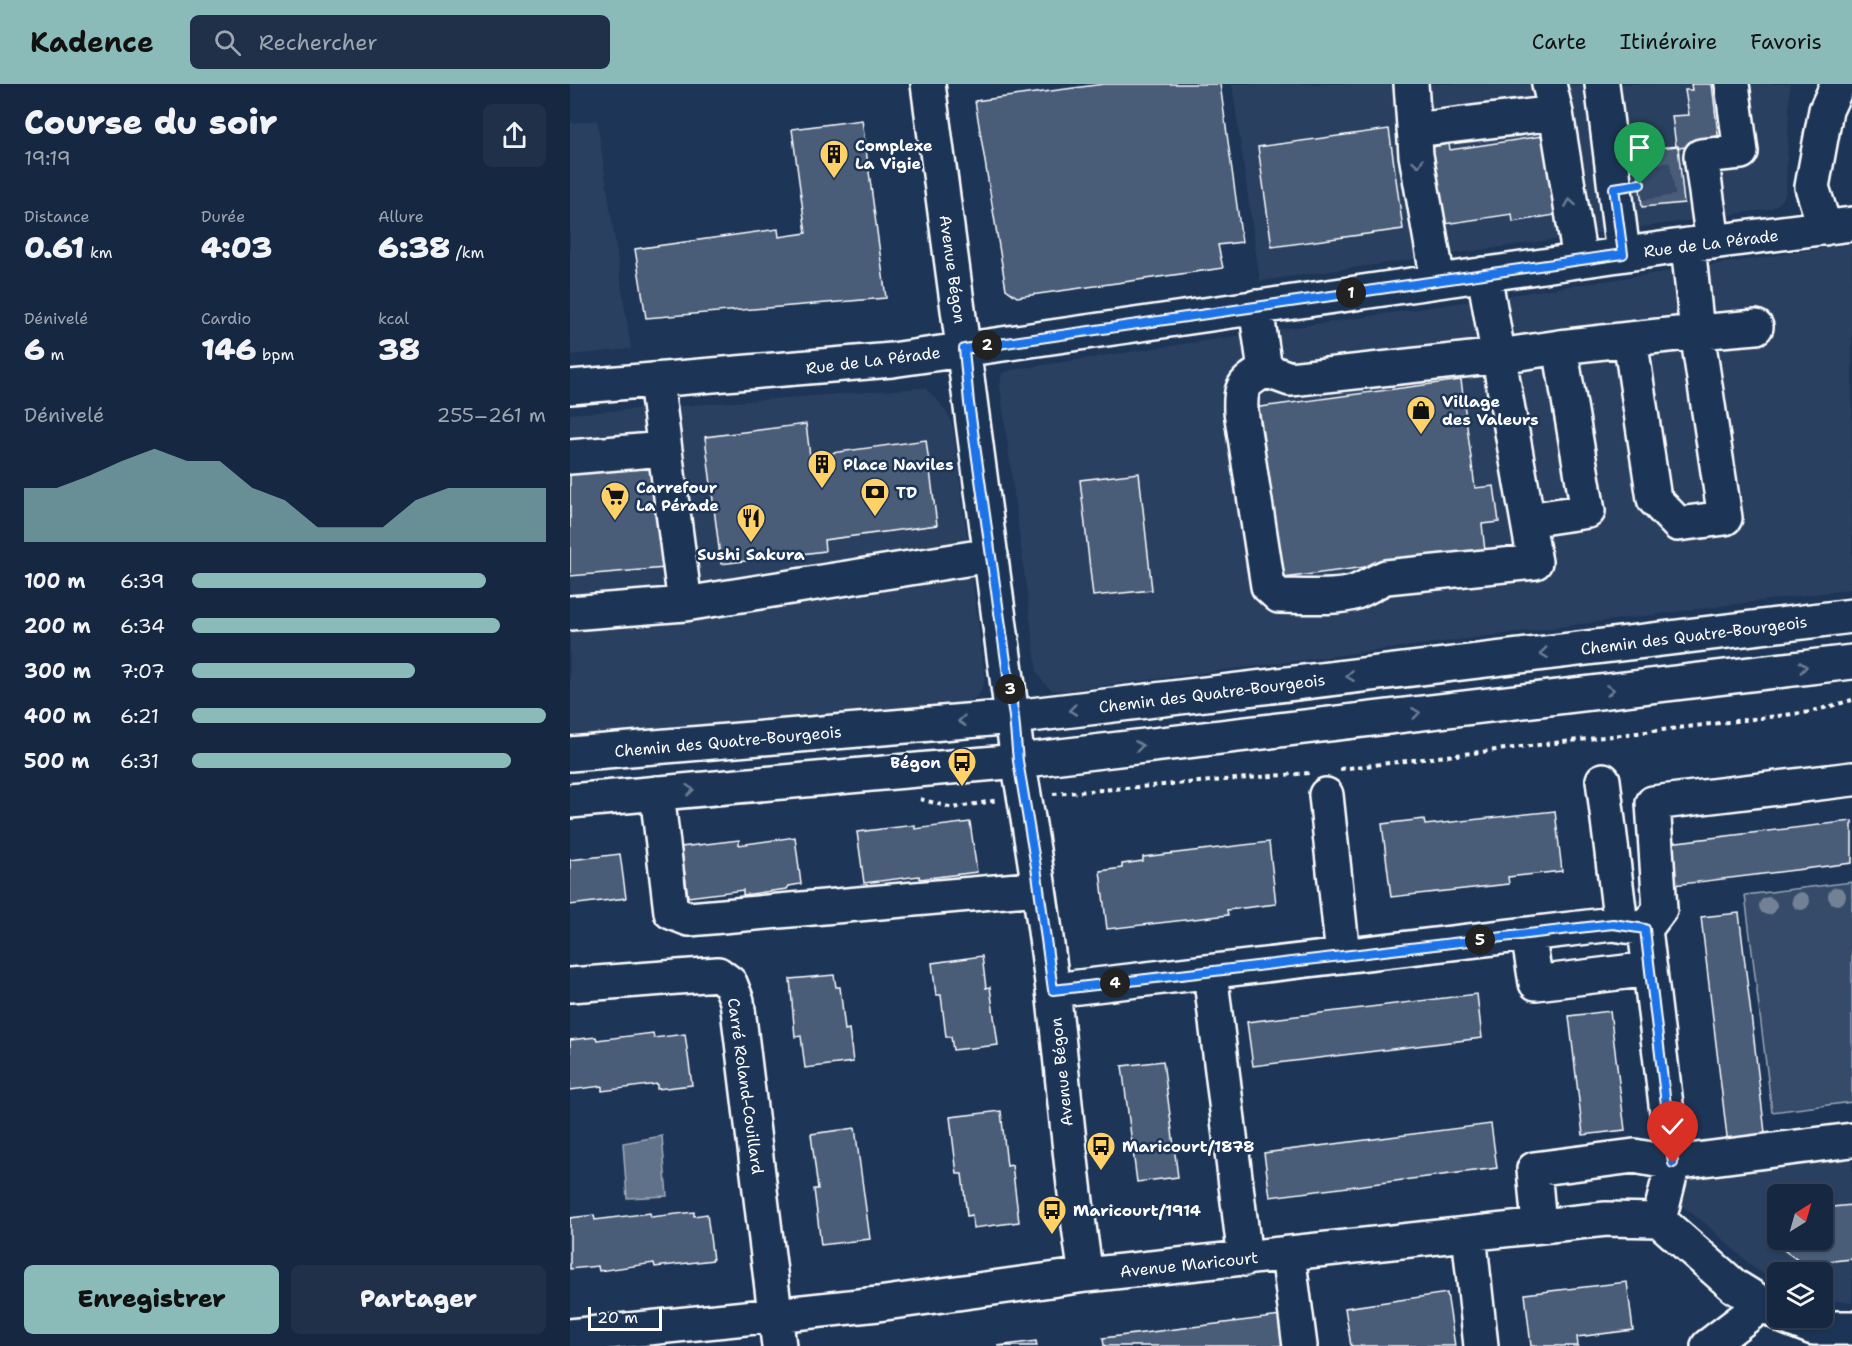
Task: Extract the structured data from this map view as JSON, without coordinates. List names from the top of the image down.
{
  "streets": {
    "street": [
      "Rue de La Pérade",
      "Avenue Bégon",
      "Chemin des Quatre-Bourgeois",
      "Carré Roland-Couillard",
      "Avenue Maricourt"
    ]
  },
  "crossings": [
    ["Rue de La Pérade", "Avenue Bégon"],
    ["Avenue Bégon", "Chemin des Quatre-Bourgeois"],
    ["Avenue Bégon", "Avenue Maricourt"],
    ["Carré Roland-Couillard", "Avenue Maricourt"]
  ],
  "places": {
    "building": ["Complexe La Vigie", "Place Naviles"],
    "shop": ["Village des Valeurs"],
    "bank": ["TD"],
    "supermarket": ["Carrefour La Pérade"],
    "restaurant": ["Sushi Sakura"],
    "bus stop": ["Bégon", "Maricourt/1878", "Maricourt/1914"]
  },
  "scale_bar": "20 m",
  "north": "top right",
  "page": {
    "header": "Kadence",
    "search": "Rechercher",
    "nav": ["Carte", "Itinéraire", "Favoris"],
    "heading": ["Course du soir", "19:19"],
    "stats": [
      ["Distance", "0.61 km"],
      ["Durée", "4:03"],
      ["Allure", "6:38 /km"],
      ["Dénivelé", "6 m"],
      ["Cardio", "146 bpm"],
      ["kcal", "38"]
    ],
    "pins": [
      "1",
      "2",
      "3",
      "5",
      "4"
    ],
    "chart": ["Dénivelé", "255–261 m"],
    "list": [
      {
        "name": "100 m",
        "note": "6:39"
      },
      {
        "name": "200 m",
        "note": "6:34"
      },
      {
        "name": "300 m",
        "note": "7:07"
      },
      {
        "name": "400 m",
        "note": "6:21"
      },
      {
        "name": "500 m",
        "note": "6:31"
      }
    ],
    "buttons": ["Enregistrer", "Partager"],
    "scale": "20 m"
  }
}
